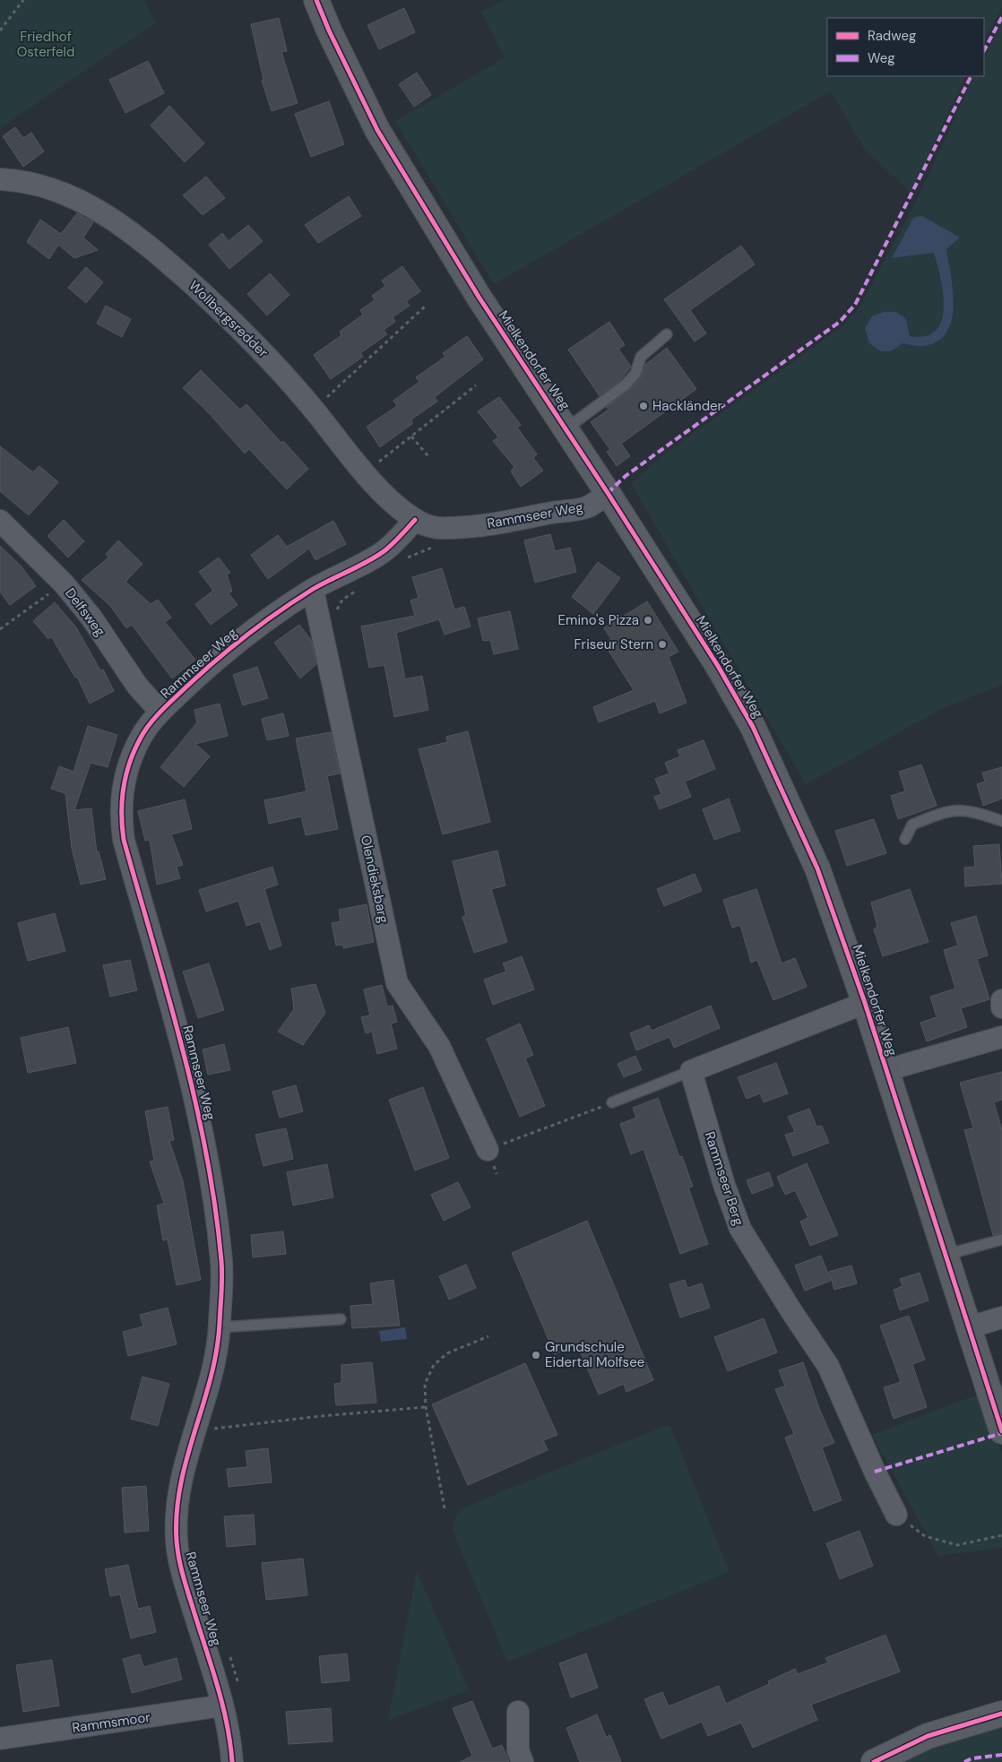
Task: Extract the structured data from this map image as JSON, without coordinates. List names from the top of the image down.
{
  "streets": {
    "street": [
      "Wollbergsredder",
      "Mielkendorfer Weg",
      "Rammseer Weg",
      "Delfsweg",
      "Olendieksbarg",
      "Rammseer Berg",
      "Rammsmoor"
    ]
  },
  "crossings": [
    ["Wollbergsredder", "Rammseer Weg"],
    ["Mielkendorfer Weg", "Rammseer Weg"],
    ["Rammseer Weg", "Delfsweg"],
    ["Rammseer Weg", "Olendieksbarg"],
    ["Rammseer Weg", "Rammsmoor"]
  ],
  "parks": ["Friedhof Osterfeld"],
  "places": [
    "Hackländer",
    "Emino's Pizza",
    "Friseur Stern",
    "Grundschule Eidertal Molfsee"
  ],
  "legend": ["Radweg", "Weg"]
}
